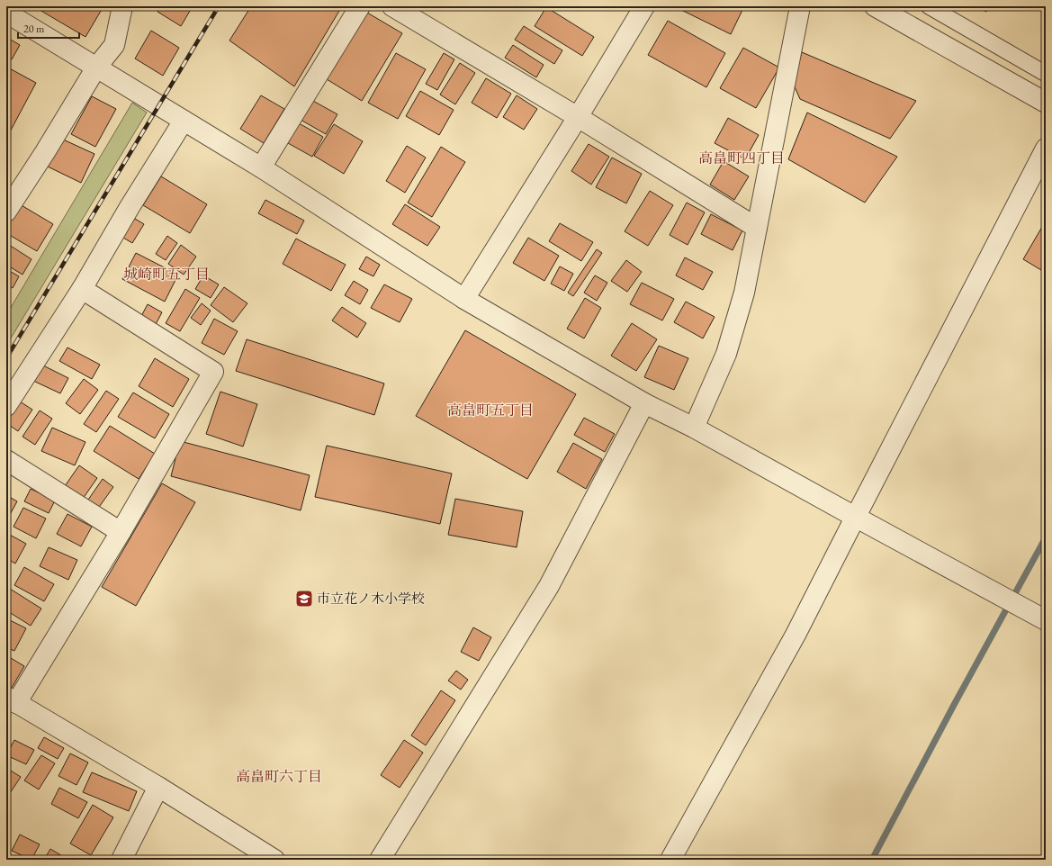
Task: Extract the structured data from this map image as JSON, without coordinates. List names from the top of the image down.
{
  "districts": [
    "高畠町四丁目",
    "城崎町五丁目",
    "高畠町五丁目",
    "高畠町六丁目"
  ],
  "places": {
    "school or university": ["市立花ノ木小学校"]
  },
  "scale_bar": "20 m"
}
